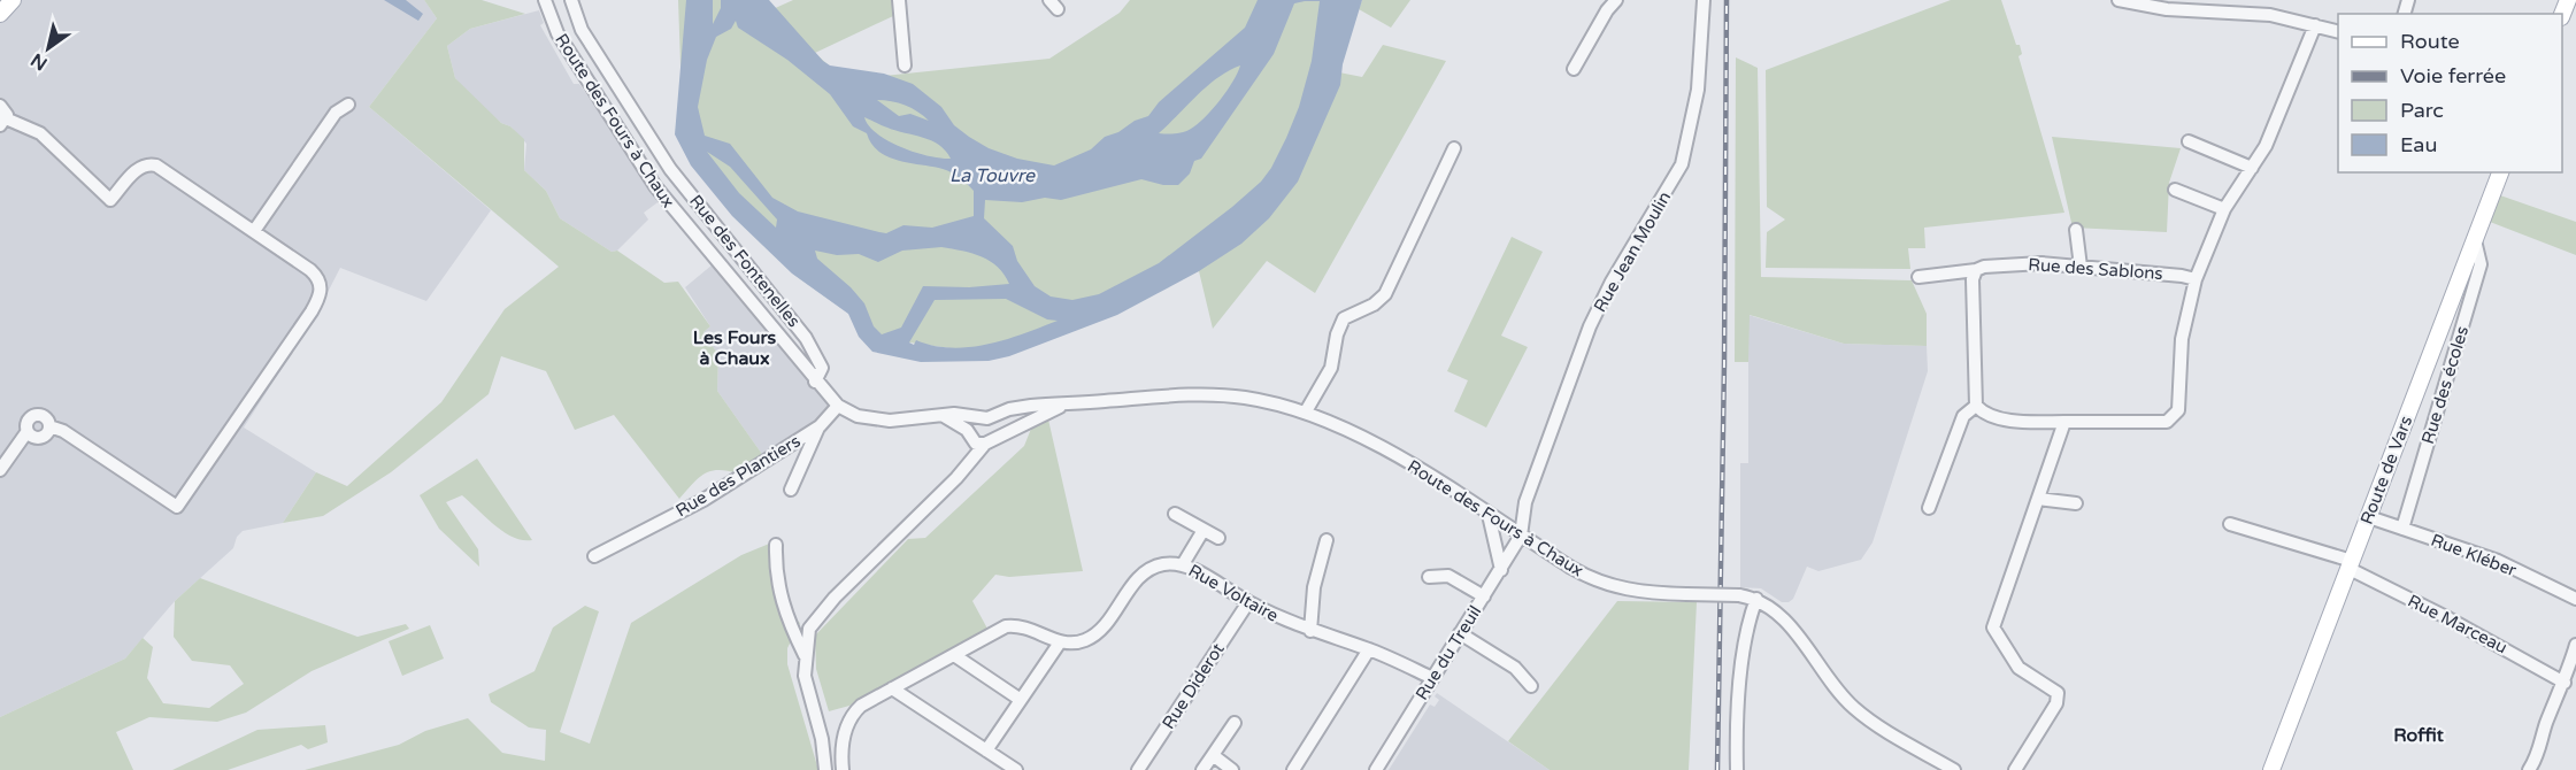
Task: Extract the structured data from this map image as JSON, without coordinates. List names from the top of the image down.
{
  "streets": {
    "main road": ["Route de Vars"],
    "street": [
      "Route des Fours à Chaux",
      "Rue Jean Moulin",
      "Rue des Fontenelles",
      "Rue des Sablons",
      "Rue des écoles",
      "Rue des Plantiers",
      "Rue Kléber",
      "Rue Voltaire",
      "Rue Marceau",
      "Rue du Treuil",
      "Rue Diderot"
    ]
  },
  "crossings": [
    ["Route des Fours à Chaux", "Rue Jean Moulin"],
    ["Route des Fours à Chaux", "Rue des Fontenelles"],
    ["Route des Fours à Chaux", "Rue des Plantiers"],
    ["Route des Fours à Chaux", "Rue du Treuil"],
    ["Rue Jean Moulin", "Rue du Treuil"],
    ["Rue des écoles", "Route de Vars"],
    ["Rue des écoles", "Rue Kléber"],
    ["Route de Vars", "Rue Kléber"],
    ["Route de Vars", "Rue Marceau"],
    ["Rue Voltaire", "Rue du Treuil"],
    ["Rue Voltaire", "Rue Diderot"]
  ],
  "districts": ["Les Fours à Chaux", "Roffit"],
  "water": ["La Touvre"],
  "legend": [
    "Route",
    "Voie ferrée",
    "Parc",
    "Eau"
  ],
  "north": "bottom left"
}
